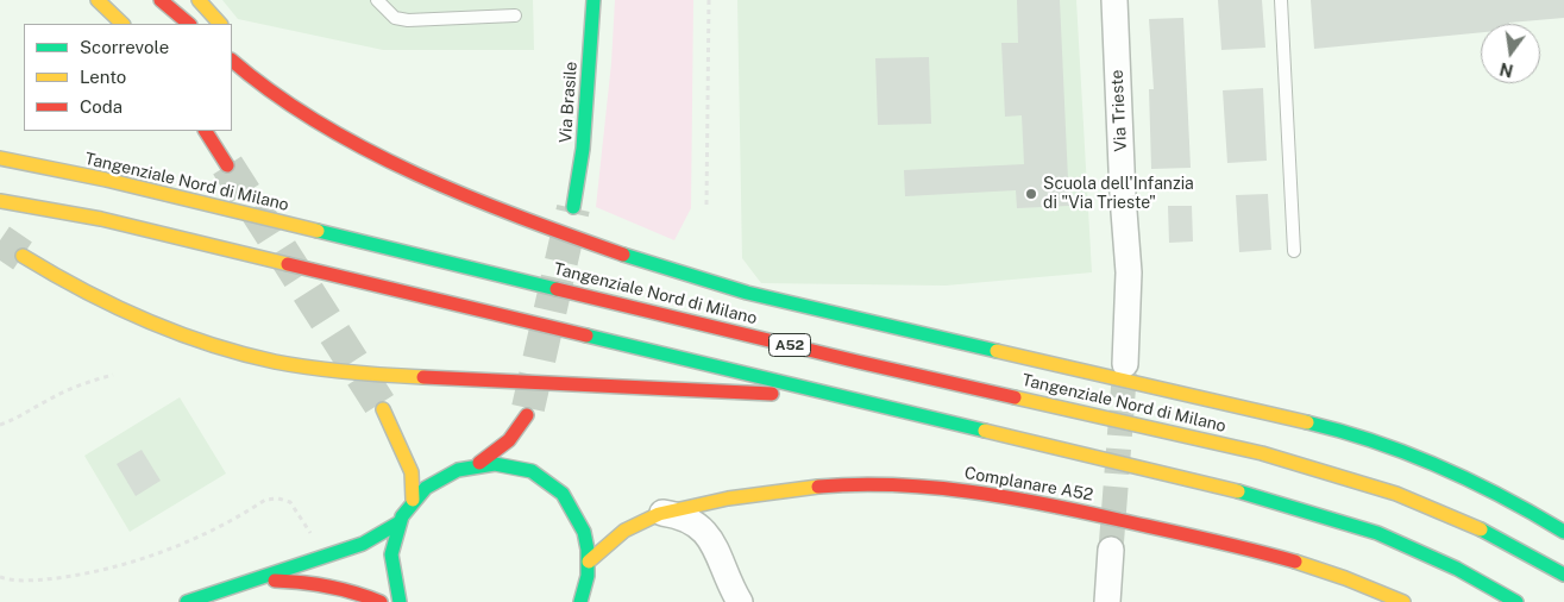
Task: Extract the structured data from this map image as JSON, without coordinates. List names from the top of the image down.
{
  "streets": {
    "main road": [
      "Via Brasile",
      "Tangenziale Nord di Milano",
      "A52",
      "Complanare A52"
    ],
    "street": ["Via Trieste"]
  },
  "places": ["Scuola dell'Infanzia di \"Via Trieste\""],
  "legend": ["Scorrevole", "Lento", "Coda"],
  "north": "bottom"
}
